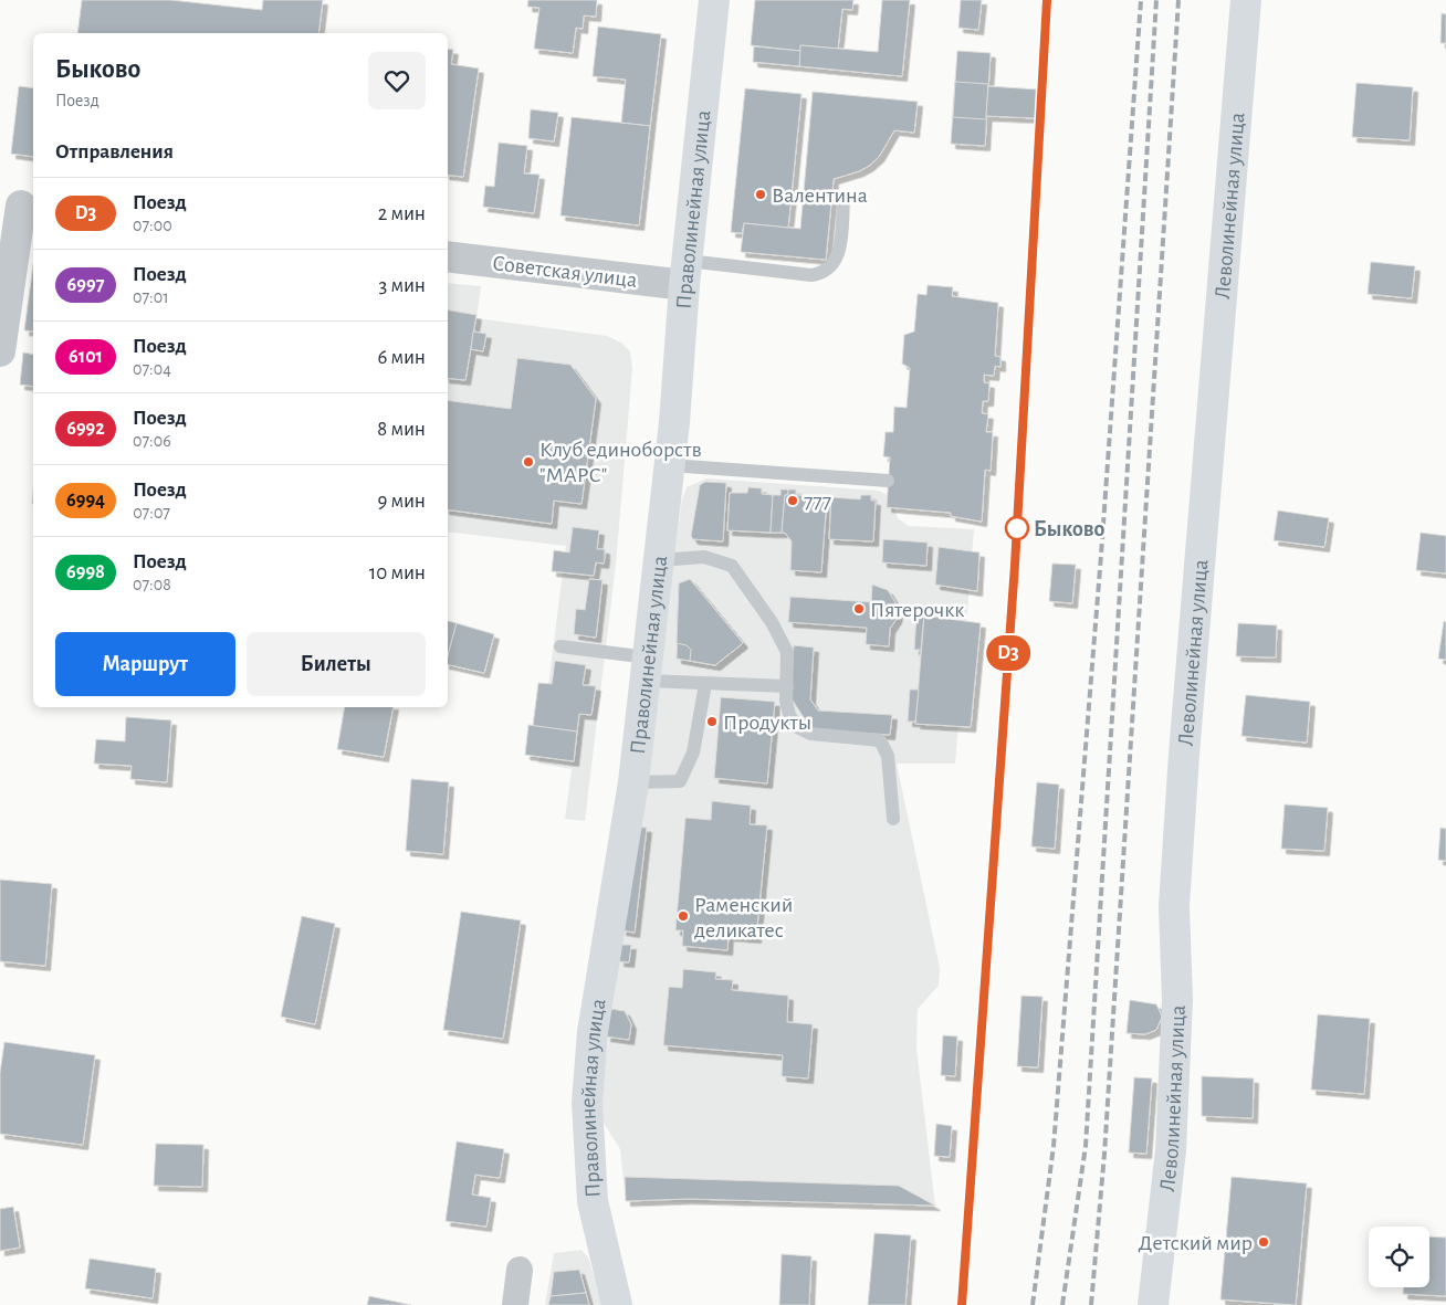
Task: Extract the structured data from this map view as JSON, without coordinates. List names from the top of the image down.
{
  "streets": {
    "main road": ["Леволинейная улица", "Праволинейная улица"],
    "street": ["Советская улица"]
  },
  "crossings": [
    ["Праволинейная улица", "Советская улица"]
  ],
  "places": [
    "Валентина",
    "Клуб единоборств \"МАРС\"",
    "777",
    "Быково",
    "Пятерочкк",
    "Продукты",
    "Раменский деликатес",
    "Детский мир"
  ],
  "page": {
    "on_map": "D3",
    "heading": [
      ["Быково", "Поезд"],
      "Отправления"
    ],
    "list": [
      {
        "mark": "D3",
        "name": "Поезд",
        "note": "07:00",
        "value": "2 мин"
      },
      {
        "mark": "6997",
        "name": "Поезд",
        "note": "07:01",
        "value": "3 мин"
      },
      {
        "mark": "6101",
        "name": "Поезд",
        "note": "07:04",
        "value": "6 мин"
      },
      {
        "mark": "6992",
        "name": "Поезд",
        "note": "07:06",
        "value": "8 мин"
      },
      {
        "mark": "6994",
        "name": "Поезд",
        "note": "07:07",
        "value": "9 мин"
      },
      {
        "mark": "6998",
        "name": "Поезд",
        "note": "07:08",
        "value": "10 мин"
      }
    ],
    "buttons": ["Маршрут", "Билеты"]
  }
}
